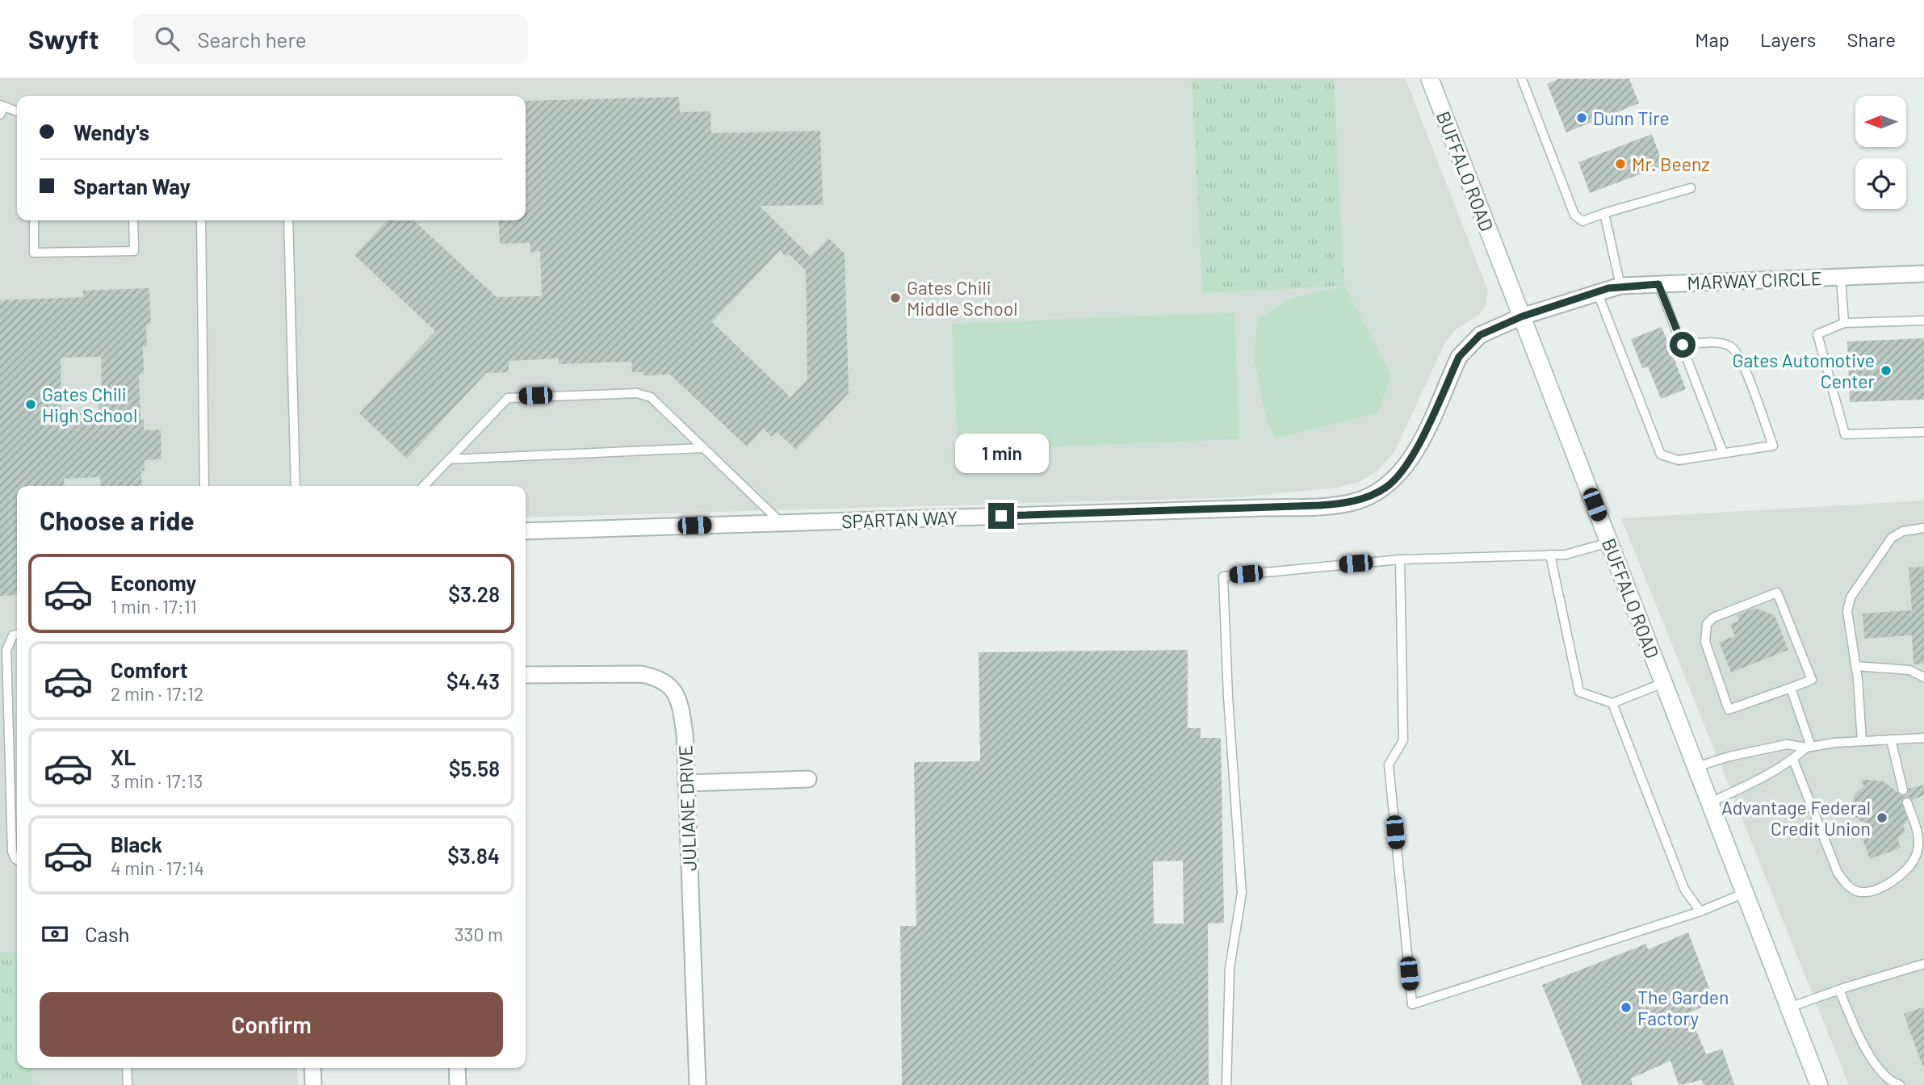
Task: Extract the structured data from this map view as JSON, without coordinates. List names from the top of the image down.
{
  "streets": {
    "main road": ["BUFFALO ROAD"],
    "street": ["MARWAY CIRCLE", "SPARTAN WAY", "JULIANE DRIVE"]
  },
  "crossings": [
    ["BUFFALO ROAD", "MARWAY CIRCLE"],
    ["BUFFALO ROAD", "SPARTAN WAY"],
    ["MARWAY CIRCLE", "SPARTAN WAY"]
  ],
  "places": [
    "Dunn Tire",
    "Mr. Beenz",
    "Gates Chili Middle School",
    "Gates Automotive Center",
    "Gates Chili High School",
    "Advantage Federal Credit Union",
    "The Garden Factory"
  ],
  "north": "left",
  "page": {
    "header": "Swyft",
    "search": "Search here",
    "nav": ["Map", "Layers", "Share"],
    "banner": ["Wendy's", "Spartan Way"],
    "bubble": "1 min",
    "heading": "Choose a ride",
    "list": [
      {
        "name": "Economy",
        "note": "1 min · 17:11",
        "value": "$3.28"
      },
      {
        "name": "Comfort",
        "note": "2 min · 17:12",
        "value": "$4.43"
      },
      {
        "name": "XL",
        "note": "3 min · 17:13",
        "value": "$5.58"
      },
      {
        "name": "Black",
        "note": "4 min · 17:14",
        "value": "$3.84"
      }
    ],
    "pay": ["Cash", "330 m"],
    "buttons": "Confirm"
  }
}
